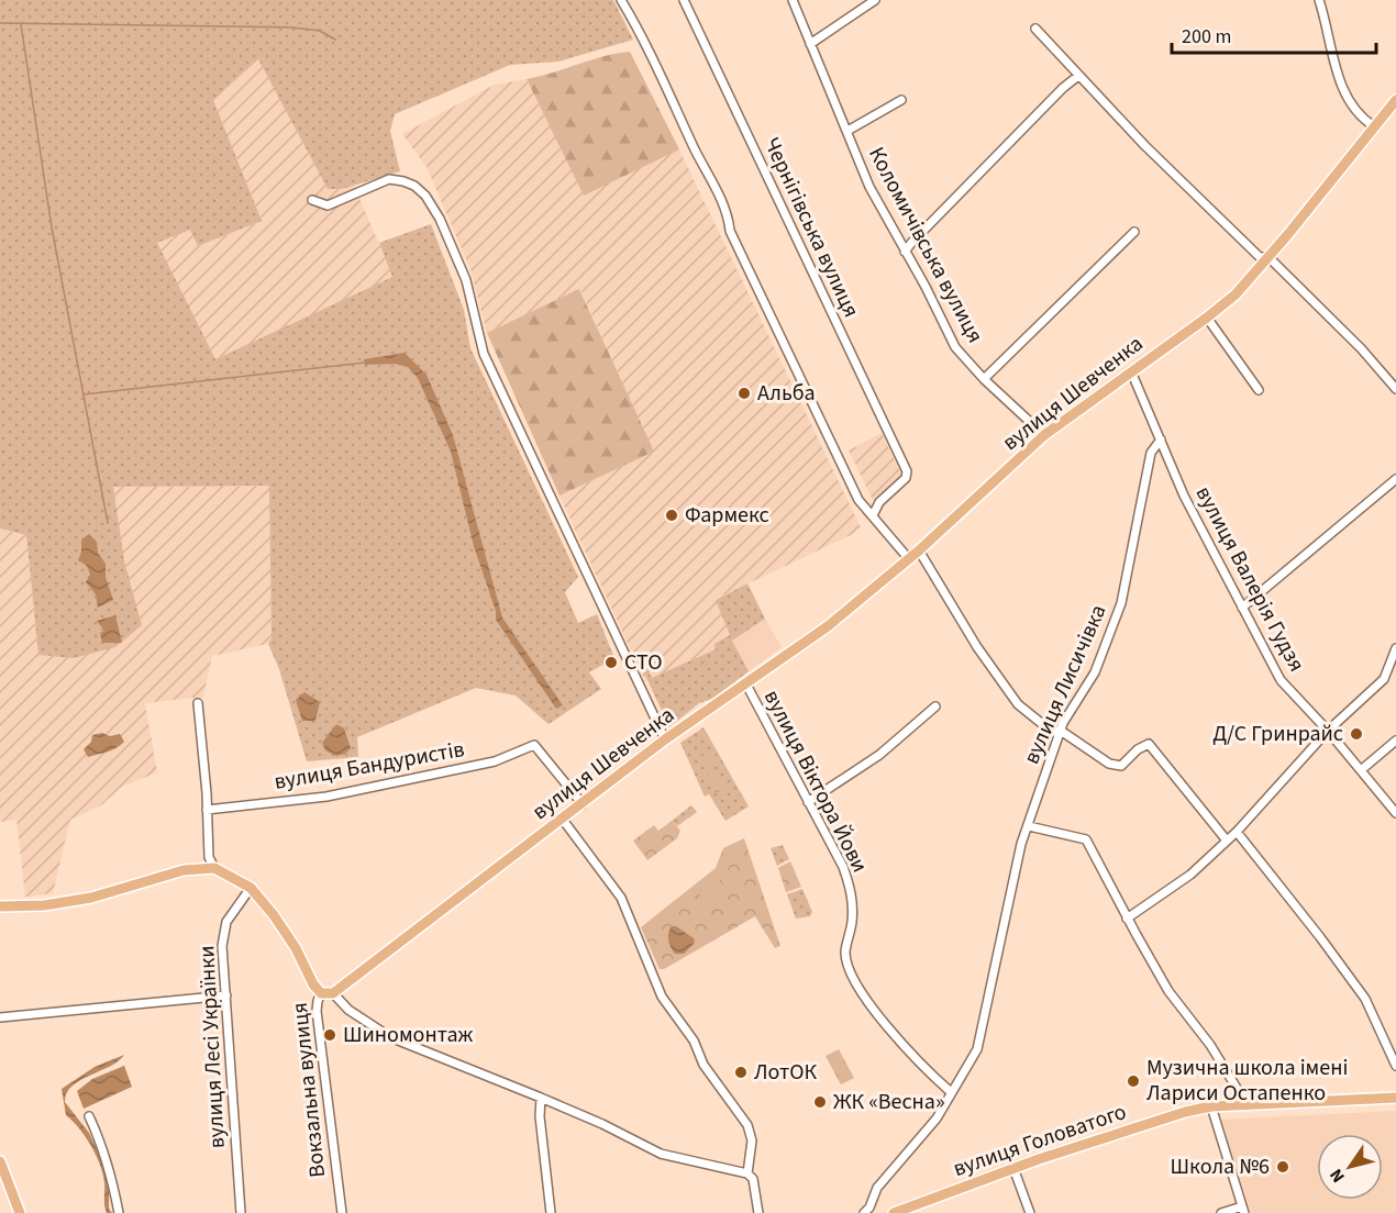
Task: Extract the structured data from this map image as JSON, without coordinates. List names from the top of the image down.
{
  "streets": {
    "main road": ["вулиця Шевченка", "Вокзальна вулиця", "вулиця Головатого"],
    "street": [
      "Чернігівська вулиця",
      "Коломичівська вулиця",
      "вулиця Валерія Гудзя",
      "вулиця Лисичівка",
      "вулиця Бандуристів",
      "вулиця Віктора Йови",
      "вулиця Лесі Українки"
    ]
  },
  "crossings": [
    ["вулиця Шевченка", "вулиця Валерія Гудзя"],
    ["вулиця Шевченка", "вулиця Бандуристів"],
    ["вулиця Шевченка", "вулиця Віктора Йови"],
    ["вулиця Валерія Гудзя", "вулиця Лисичівка"],
    ["вулиця Лисичівка", "вулиця Віктора Йови"],
    ["вулиця Лесі Українки", "Вокзальна вулиця"]
  ],
  "places": [
    "Альба",
    "Фармекс",
    "СТО",
    "Д/С Гринрайс",
    "Шиномонтаж",
    "ЛотОК",
    "Музична школа імені Лариси Остапенко",
    "ЖК «Весна»",
    "Школа №6"
  ],
  "scale_bar": "200 m",
  "north": "bottom left"
}
